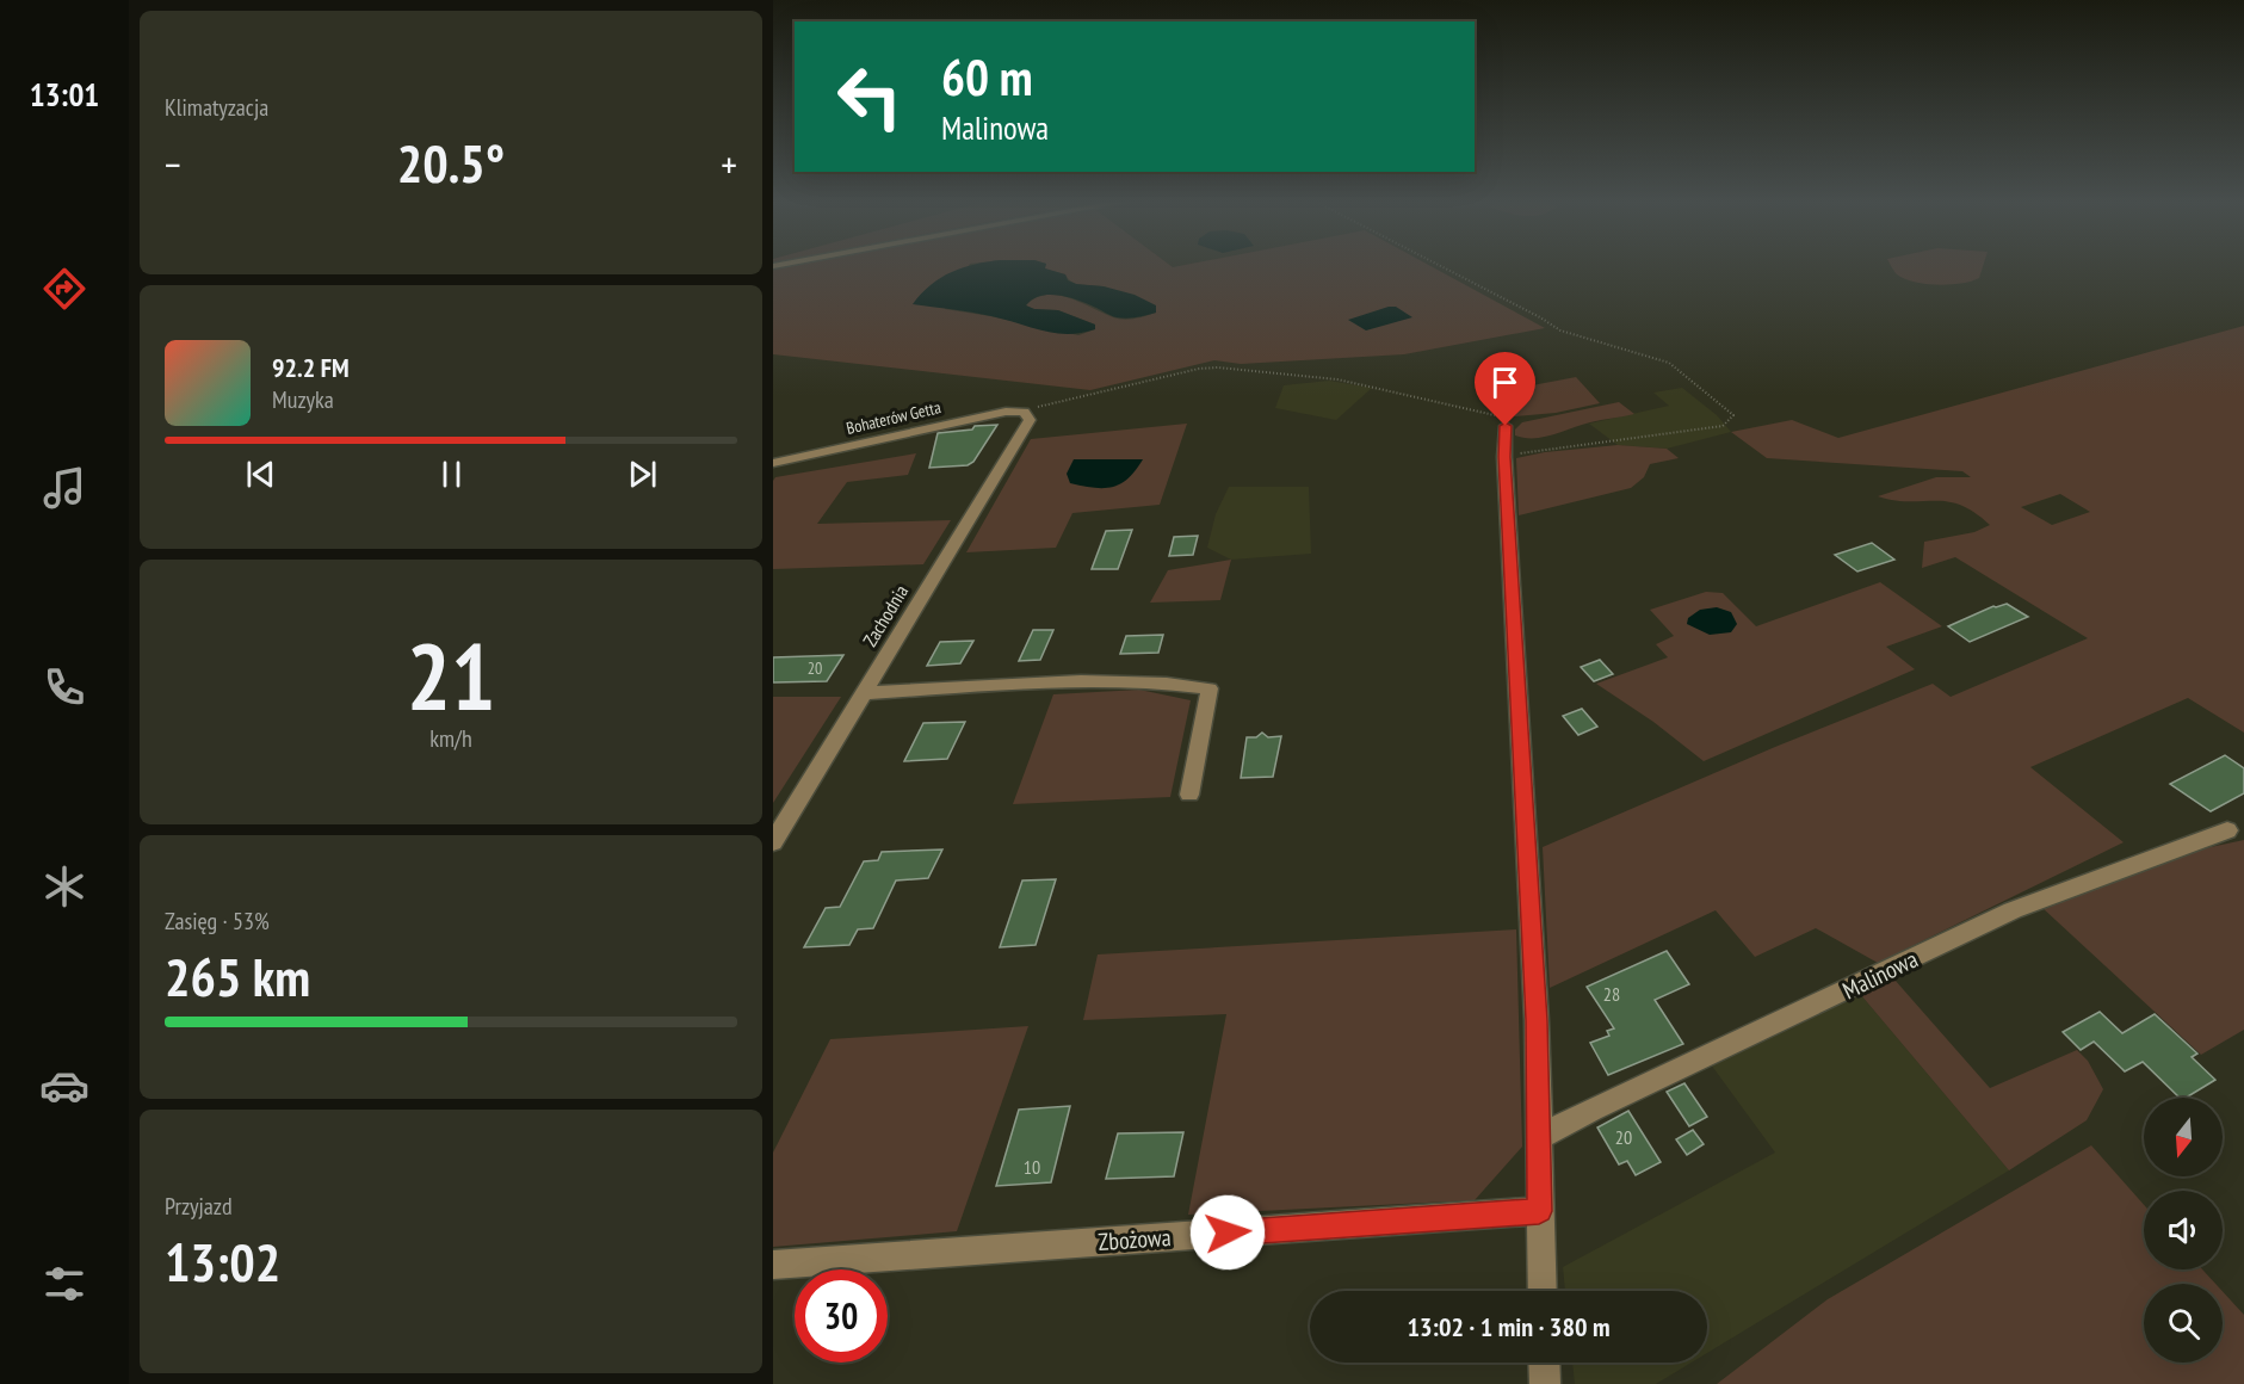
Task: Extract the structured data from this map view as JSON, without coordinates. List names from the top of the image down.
{
  "streets": {
    "street": [
      "Bohaterów Getta",
      "Zachodnia",
      "Malinowa",
      "Zbożowa"
    ]
  },
  "crossings": [
    ["Bohaterów Getta", "Zachodnia"]
  ],
  "house_numbers": [
    "20",
    "28",
    "20",
    "10"
  ],
  "north": "bottom",
  "page": {
    "tabs": "13:01",
    "tile": [
      "Klimatyzacja",
      ["21", "km/h"],
      ["Zasięg · 53%", "265 km"],
      ["Przyjazd", "13:02"]
    ],
    "turn": ["60 m", "Malinowa"],
    "heat": ["−", "20.5°", "+"],
    "song": ["92.2 FM", "Muzyka"],
    "limit": "30",
    "trip": "13:02 · 1 min · 380 m"
  }
}
